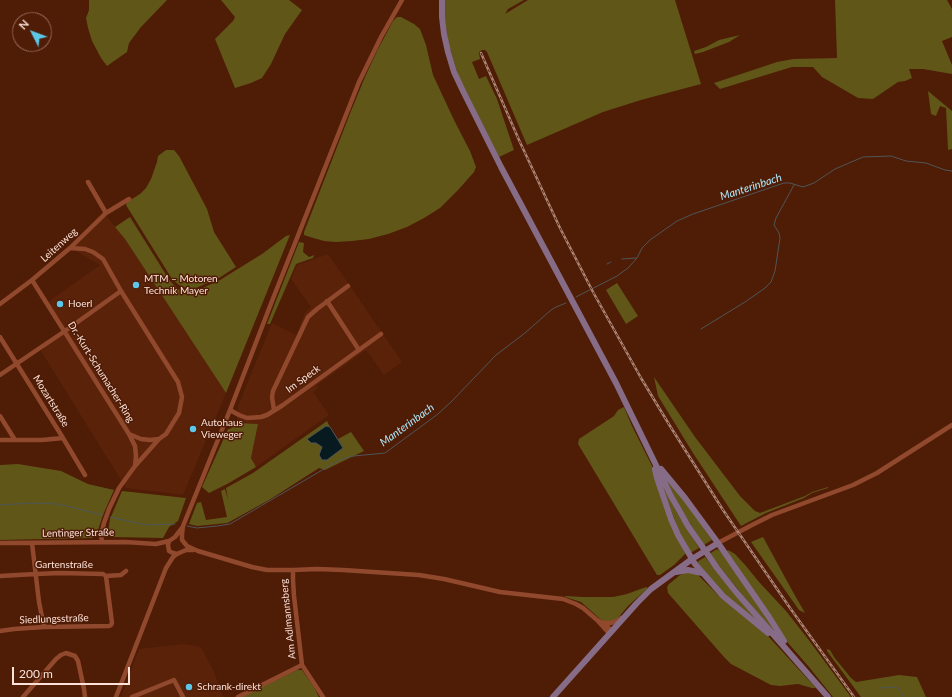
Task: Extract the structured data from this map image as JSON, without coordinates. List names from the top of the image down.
{
  "streets": {
    "street": [
      "Leitenweg",
      "Dr.-Kurt-Schumacher-Ring",
      "Im Speck",
      "Mozartstraße",
      "Lentinger Straße",
      "Gartenstraße",
      "Siedlungsstraße",
      "Am Adlmannsberg"
    ]
  },
  "crossings": [
    ["Leitenweg", "Dr.-Kurt-Schumacher-Ring"],
    ["Gartenstraße", "Siedlungsstraße"]
  ],
  "water": ["Manterinbach"],
  "places": [
    "MTM – Motoren Technik Mayer",
    "Hoerl",
    "Autohaus Vieweger",
    "Schrank-direkt"
  ],
  "scale_bar": "200 m",
  "north": "top left"
}
